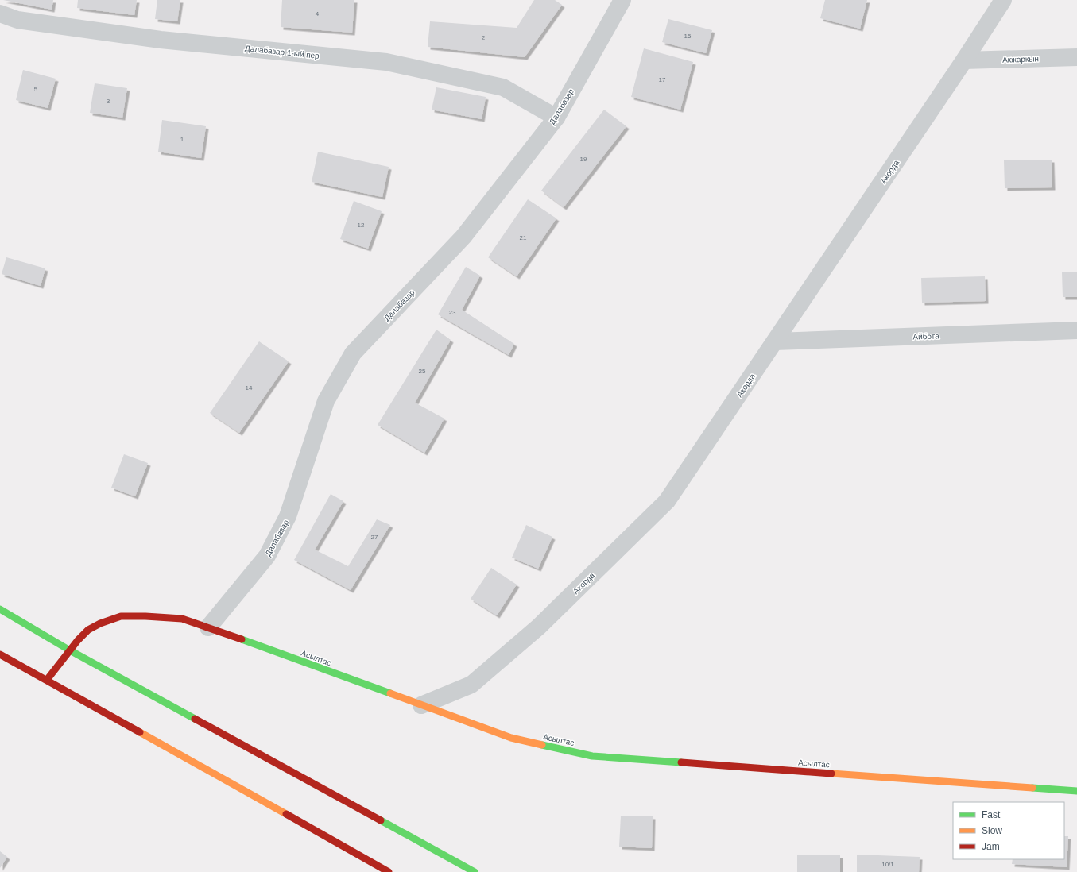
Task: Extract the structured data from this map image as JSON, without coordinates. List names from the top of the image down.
{
  "streets": {
    "street": [
      "Далабазар 1-ый пер",
      "Акжаркын",
      "Далабазар",
      "Акорда",
      "Айбота",
      "Асылтас"
    ]
  },
  "crossings": [
    ["Далабазар 1-ый пер", "Далабазар"],
    ["Акжаркын", "Акорда"],
    ["Далабазар", "Асылтас"],
    ["Акорда", "Айбота"],
    ["Акорда", "Асылтас"]
  ],
  "house_numbers": [
    "4",
    "15",
    "2",
    "17",
    "5",
    "3",
    "1",
    "19",
    "12",
    "21",
    "23",
    "25",
    "14",
    "27",
    "10/1"
  ],
  "legend": ["Fast", "Slow", "Jam"]
}
